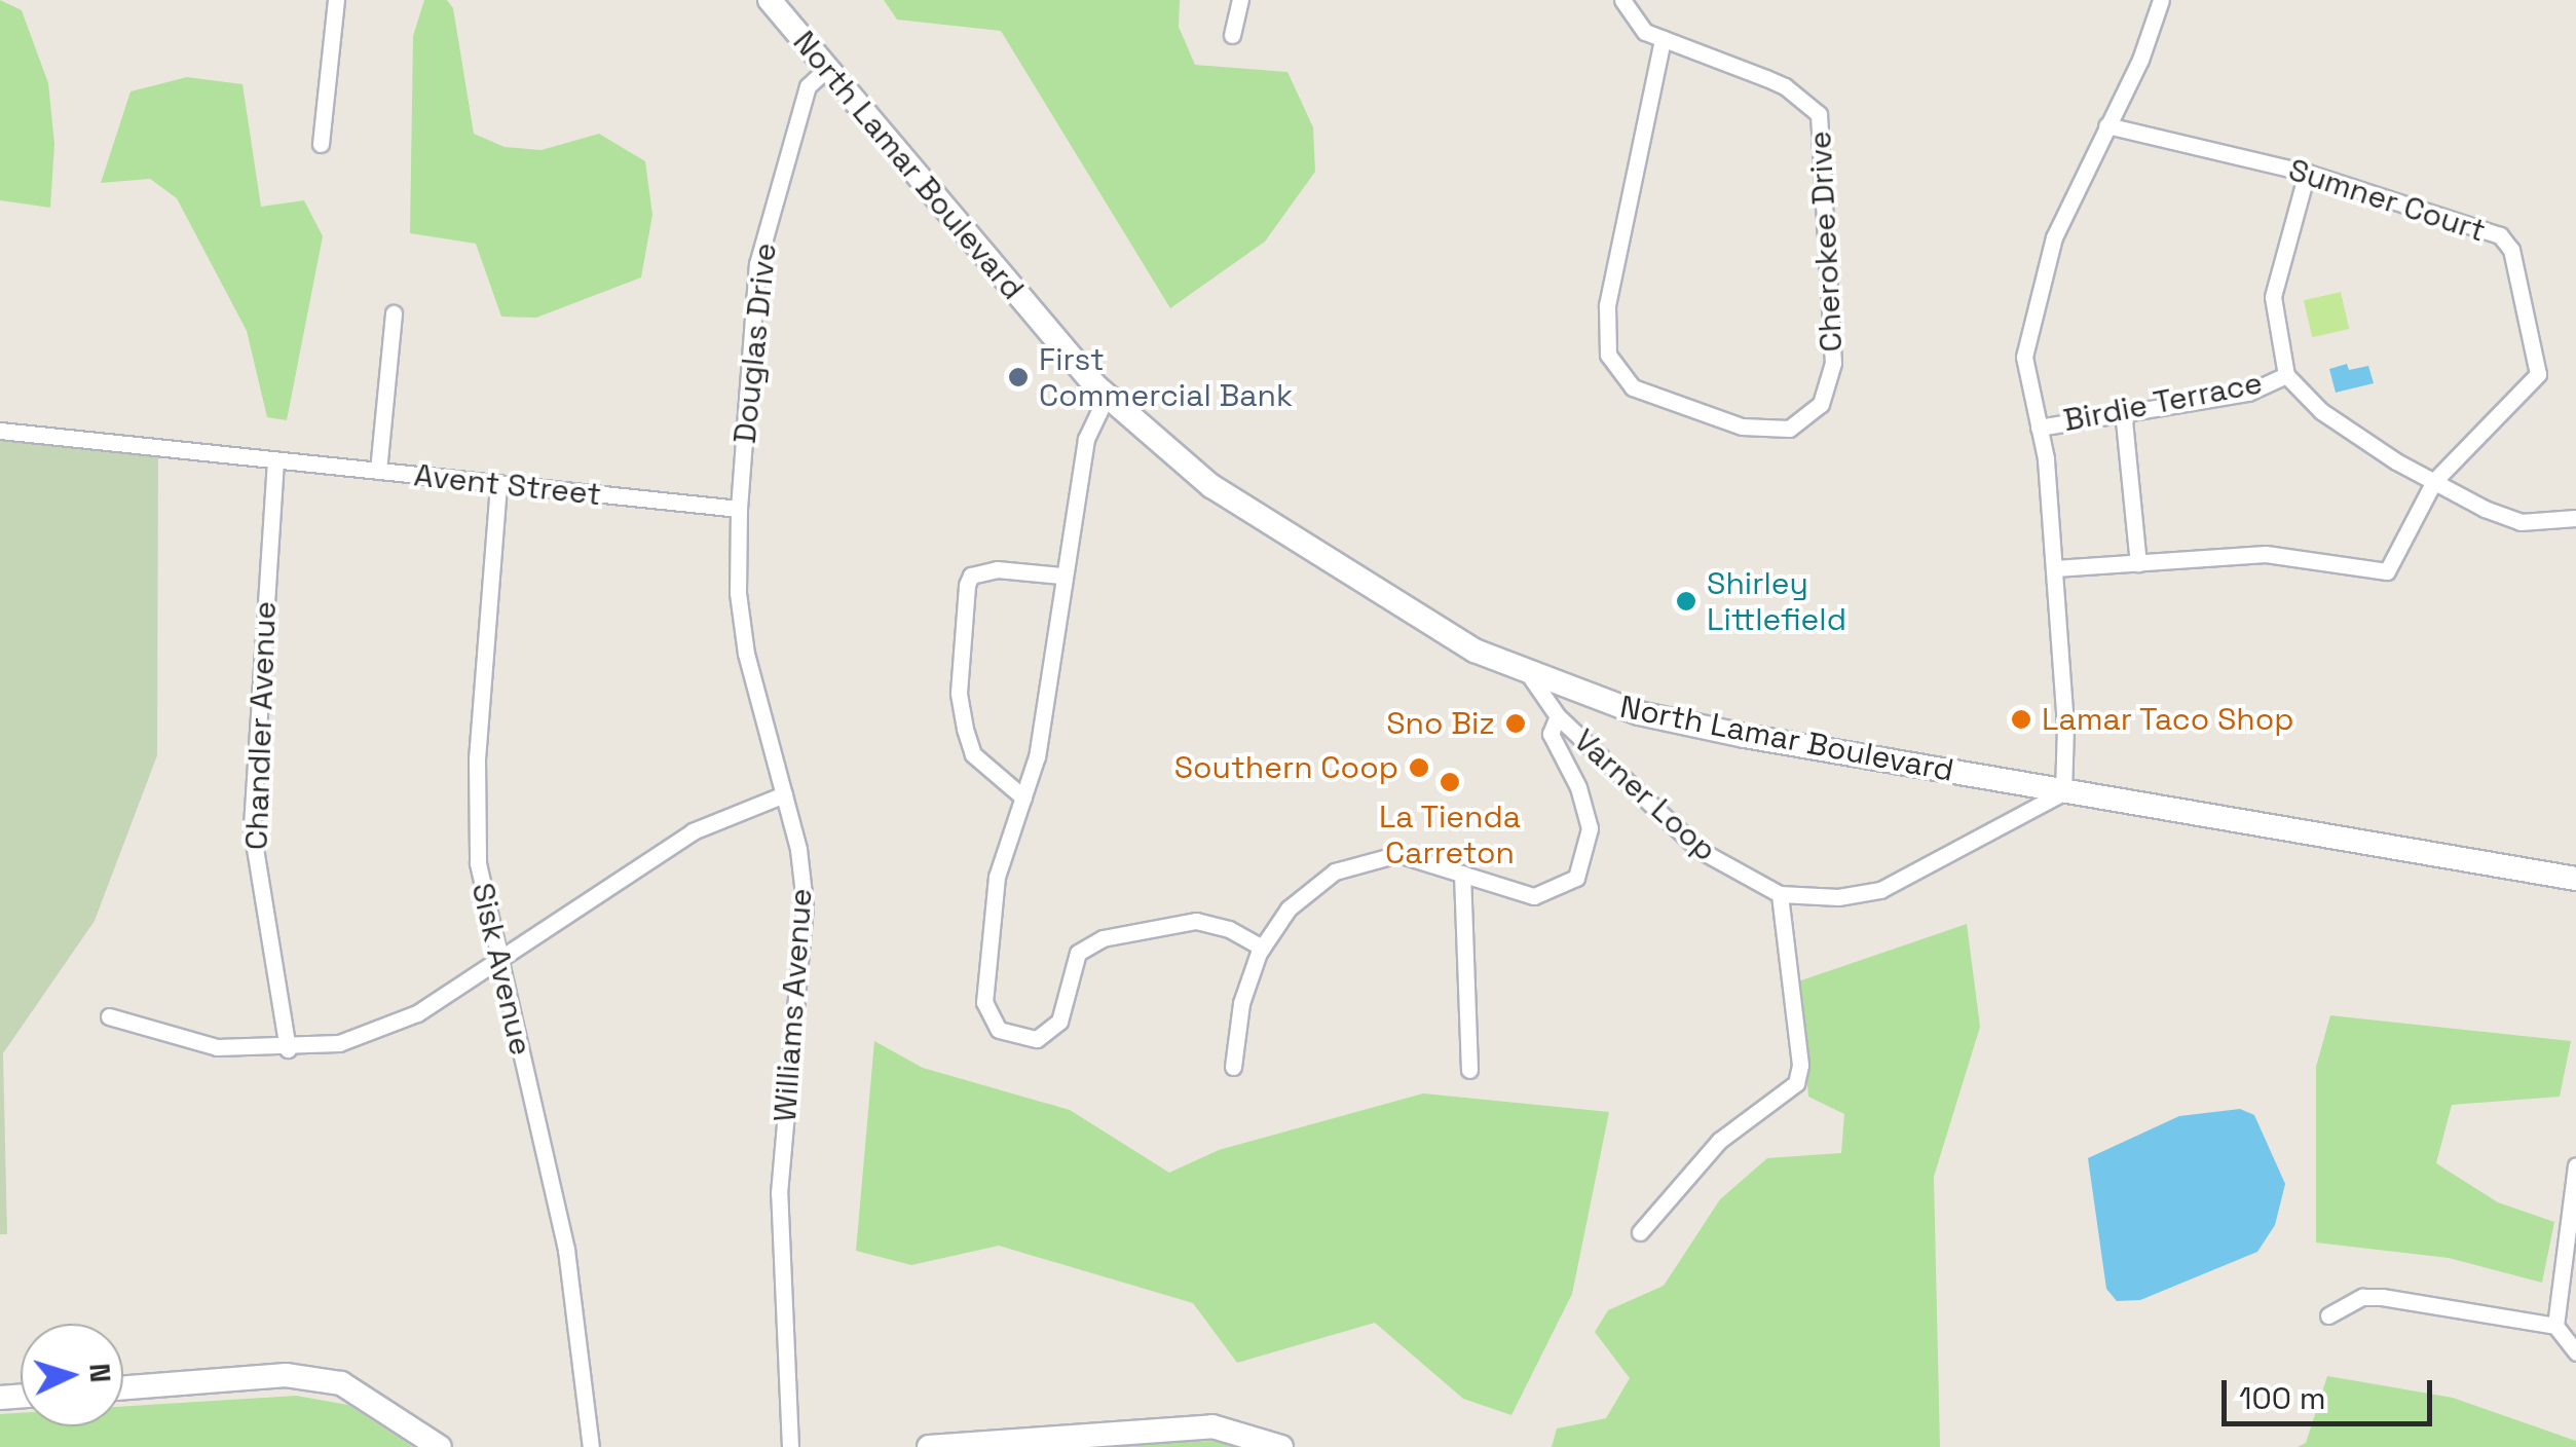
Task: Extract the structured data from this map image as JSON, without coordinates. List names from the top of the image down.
{
  "streets": {
    "street": [
      "North Lamar Boulevard",
      "Sumner Court",
      "Cherokee Drive",
      "Douglas Drive",
      "Birdie Terrace",
      "Avent Street",
      "Chandler Avenue",
      "Varner Loop",
      "Sisk Avenue",
      "Williams Avenue"
    ]
  },
  "crossings": [
    ["North Lamar Boulevard", "Douglas Drive"],
    ["North Lamar Boulevard", "Varner Loop"],
    ["Sumner Court", "Birdie Terrace"],
    ["Douglas Drive", "Avent Street"],
    ["Douglas Drive", "Williams Avenue"],
    ["Avent Street", "Chandler Avenue"],
    ["Avent Street", "Sisk Avenue"],
    ["Avent Street", "Williams Avenue"]
  ],
  "places": [
    "First Commercial Bank",
    "Shirley Littlefield",
    "Lamar Taco Shop",
    "Sno Biz",
    "Southern Coop",
    "La Tienda Carreton"
  ],
  "scale_bar": "100 m",
  "north": "right"
}
